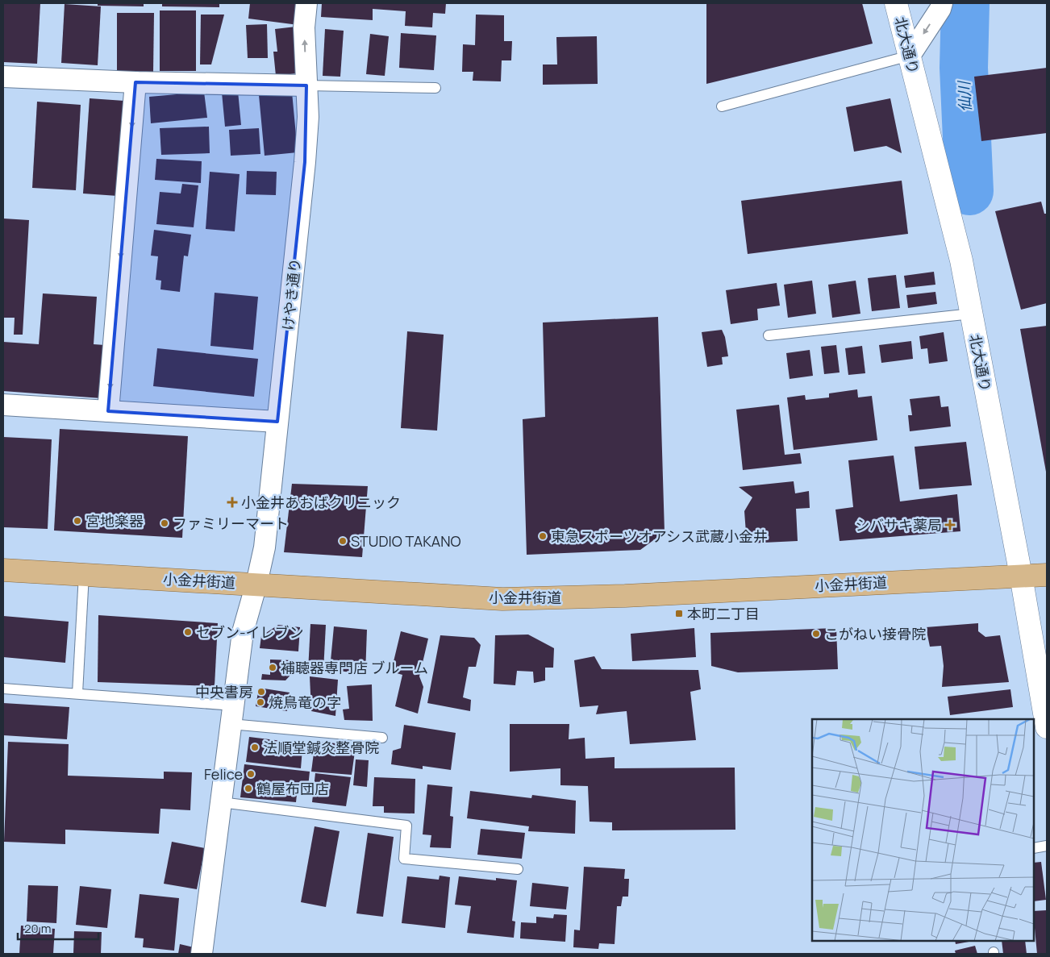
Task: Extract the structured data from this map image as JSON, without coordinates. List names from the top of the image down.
{
  "streets": {
    "main road": ["小金井街道"],
    "street": ["北大通り", "けやき通り"]
  },
  "crossings": [
    ["北大通り", "小金井街道"],
    ["けやき通り", "小金井街道"]
  ],
  "water": ["仙川"],
  "places": {
    "health": ["小金井あおばクリニック", "シバサキ薬局"],
    "other": [
      "宮地楽器",
      "ファミリーマート",
      "東急スポーツオアシス武蔵小金井",
      "STUDIO TAKANO",
      "セブン-イレブン",
      "こがねい接骨院",
      "補聴器専門店 ブルーム",
      "中央書房",
      "焼鳥竜の字",
      "法順堂鍼灸整骨院",
      "Felice",
      "鶴屋布団店"
    ],
    "transit": ["本町二丁目"]
  },
  "scale_bar": "20 m"
}
